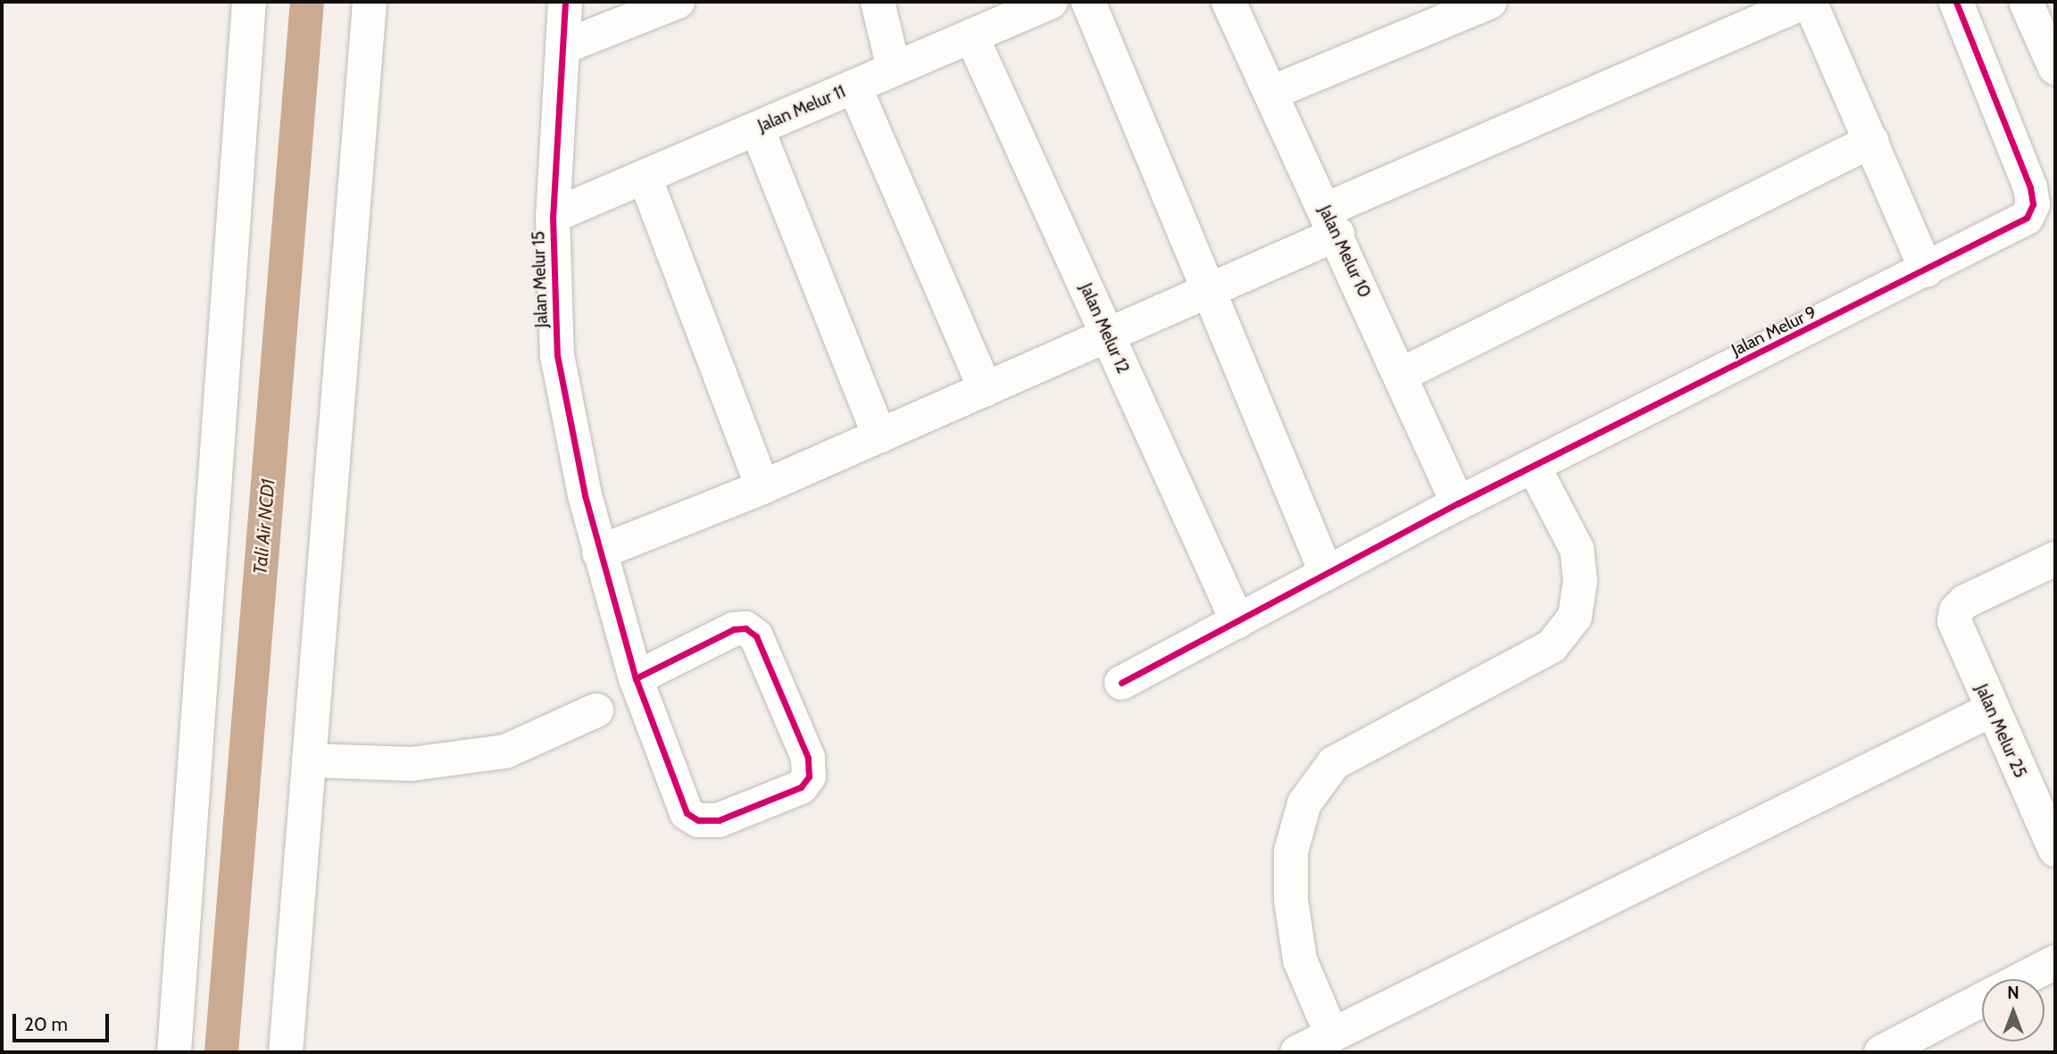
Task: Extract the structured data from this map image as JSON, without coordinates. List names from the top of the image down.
{
  "streets": {
    "street": [
      "Jalan Melur 11",
      "Jalan Melur 10",
      "Jalan Melur 15",
      "Jalan Melur 12",
      "Jalan Melur 9",
      "Jalan Melur 25"
    ]
  },
  "crossings": [
    ["Jalan Melur 11", "Jalan Melur 15"],
    ["Jalan Melur 11", "Jalan Melur 12"],
    ["Jalan Melur 10", "Jalan Melur 9"],
    ["Jalan Melur 12", "Jalan Melur 9"]
  ],
  "water": ["Tali Air NCD1"],
  "scale_bar": "20 m",
  "north": "top"
}
